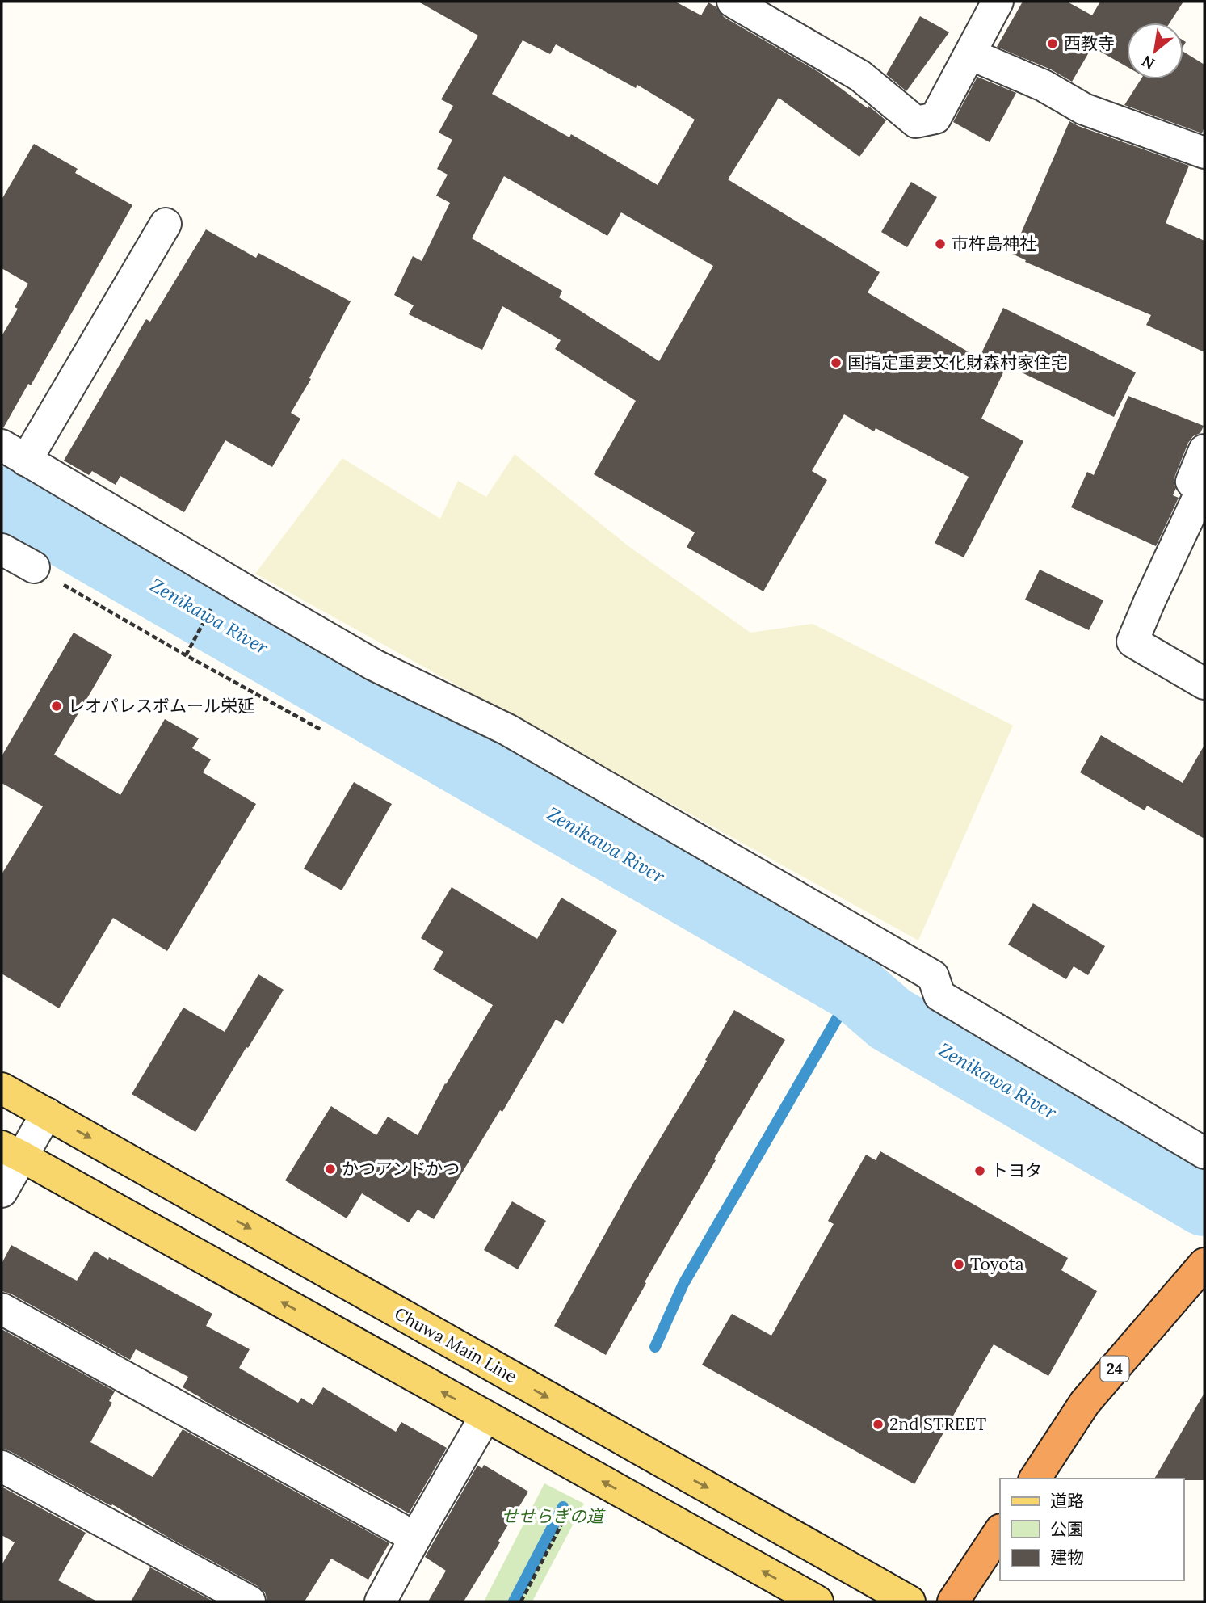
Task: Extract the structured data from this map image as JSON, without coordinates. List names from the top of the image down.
{
  "streets": {
    "highway": ["24"],
    "main road": ["Chuwa Main Line"]
  },
  "water": ["Zenikawa River"],
  "parks": ["せせらぎの道"],
  "places": [
    "西教寺",
    "市杵島神社",
    "国指定重要文化財森村家住宅",
    "レオパレスボムール栄延",
    "かつアンドかつ",
    "トヨタ",
    "Toyota",
    "2nd STREET"
  ],
  "legend": ["道路", "公園", "建物"],
  "north": "bottom left"
}
